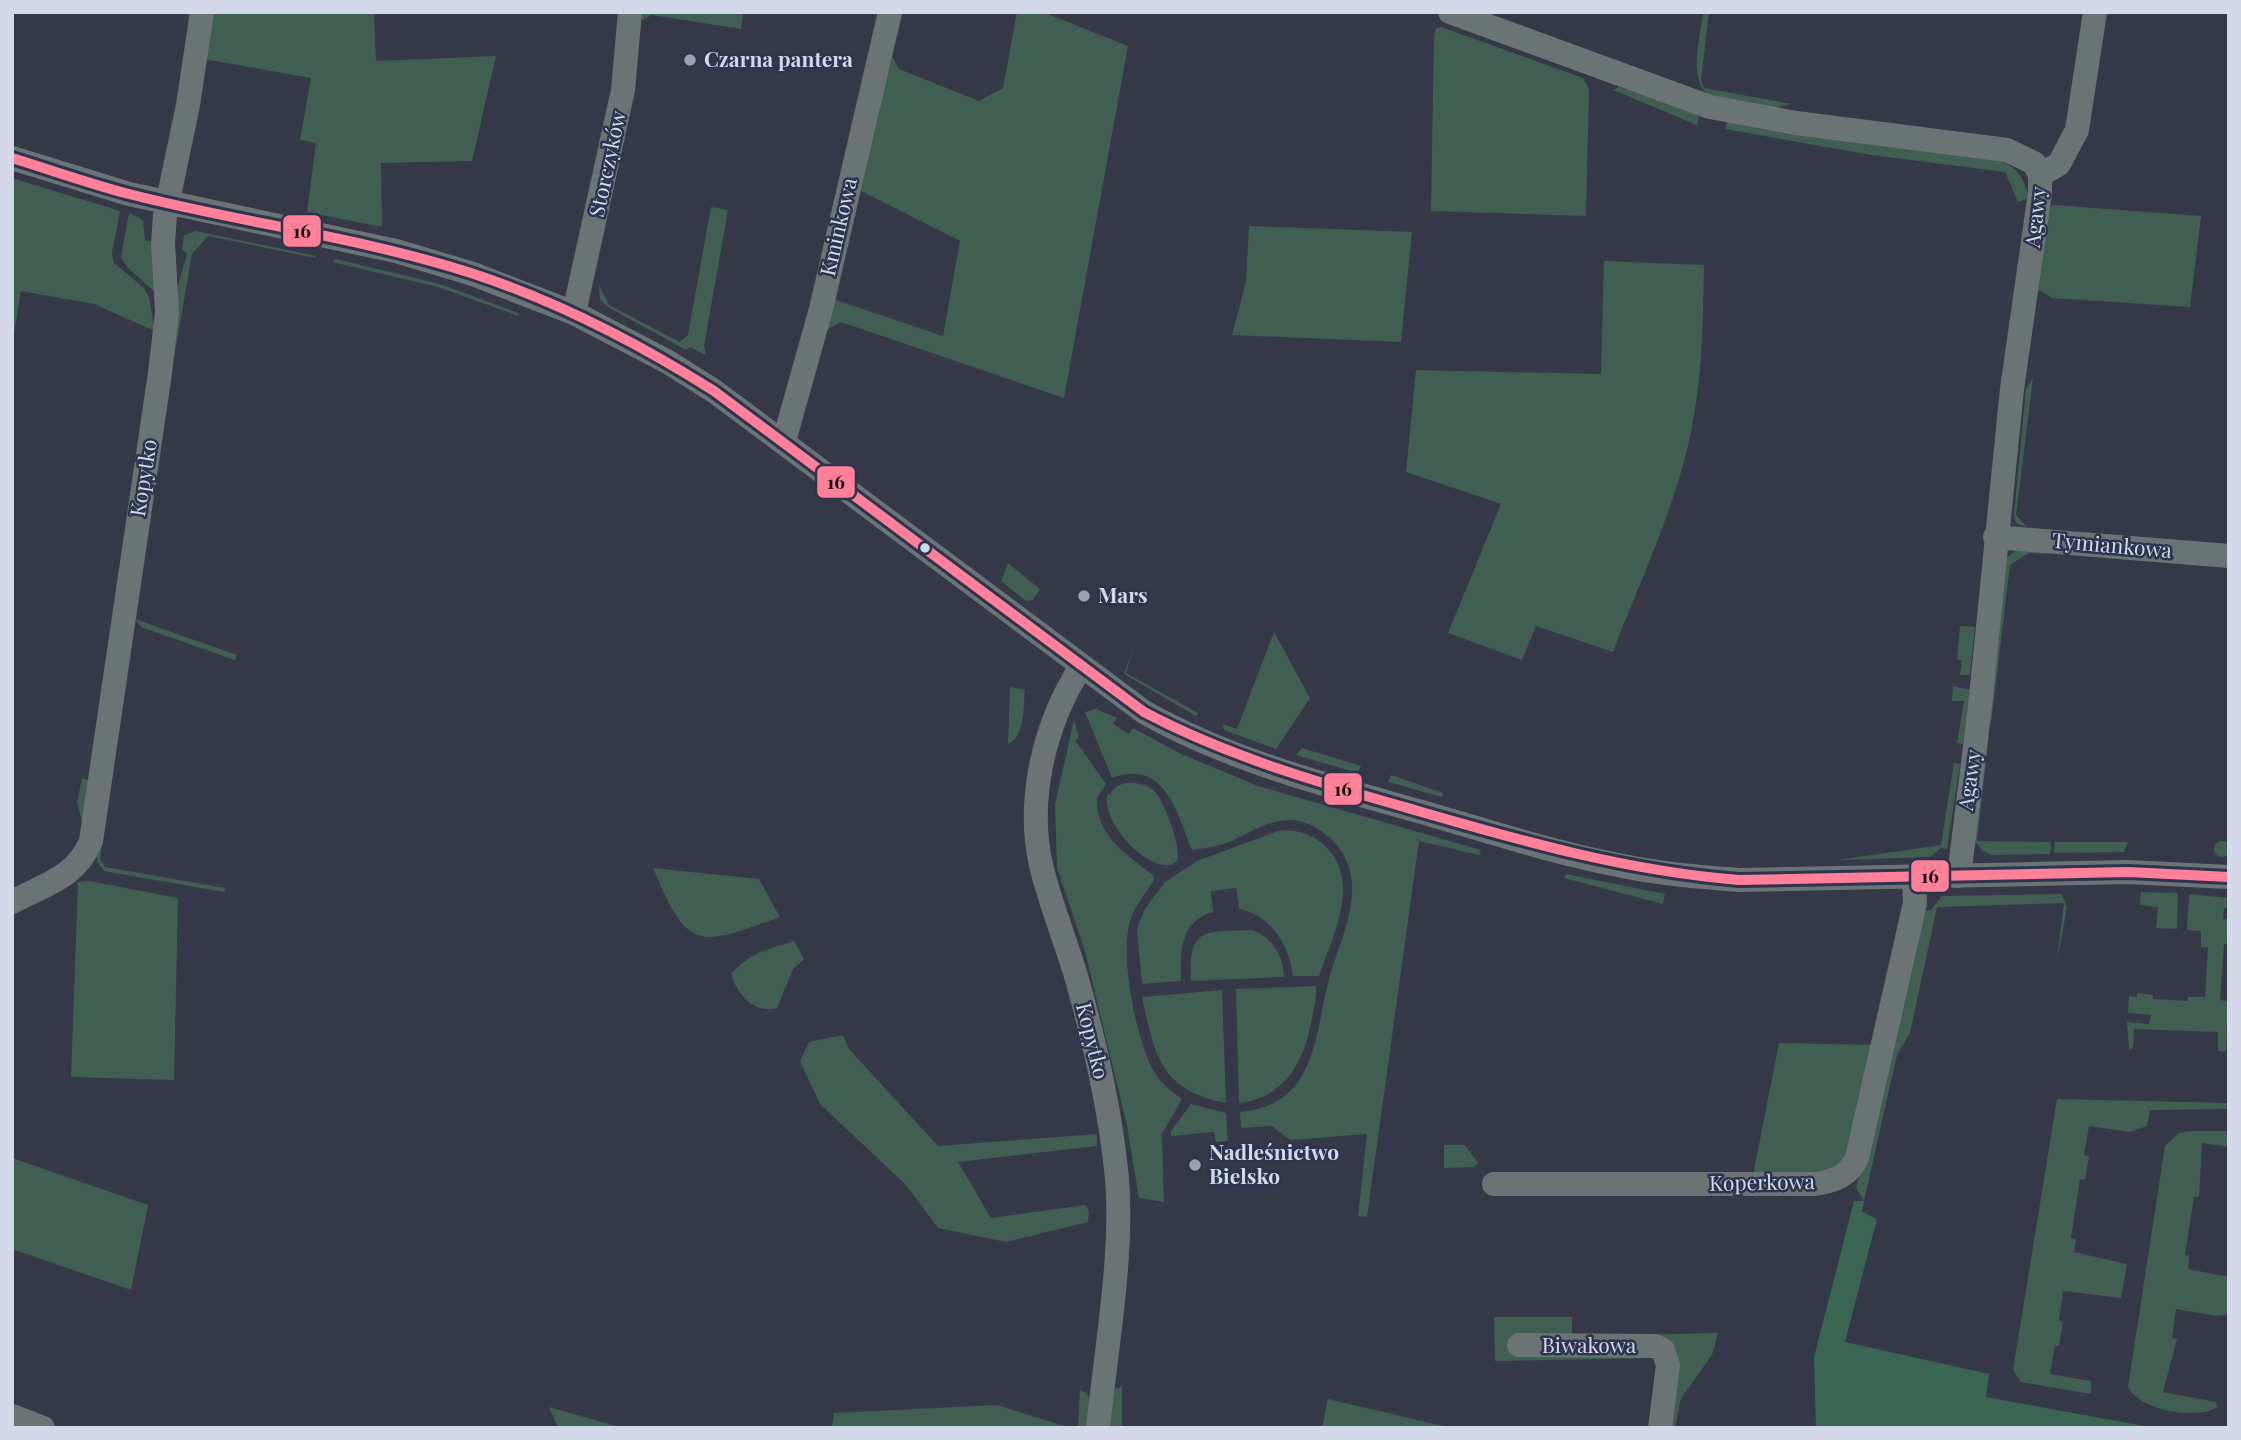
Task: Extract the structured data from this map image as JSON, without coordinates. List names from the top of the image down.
{
  "streets": {
    "street": [
      "Storczyków",
      "Agawy",
      "Kminkowa",
      "Kopytko",
      "Tymiankowa",
      "Koperkowa",
      "Biwakowa"
    ]
  },
  "crossings": [
    ["Agawy", "Tymiankowa"]
  ],
  "places": ["Czarna pantera", "Mars", "Nadleśnictwo Bielsko"],
  "lines": ["transit line 16"]
}
